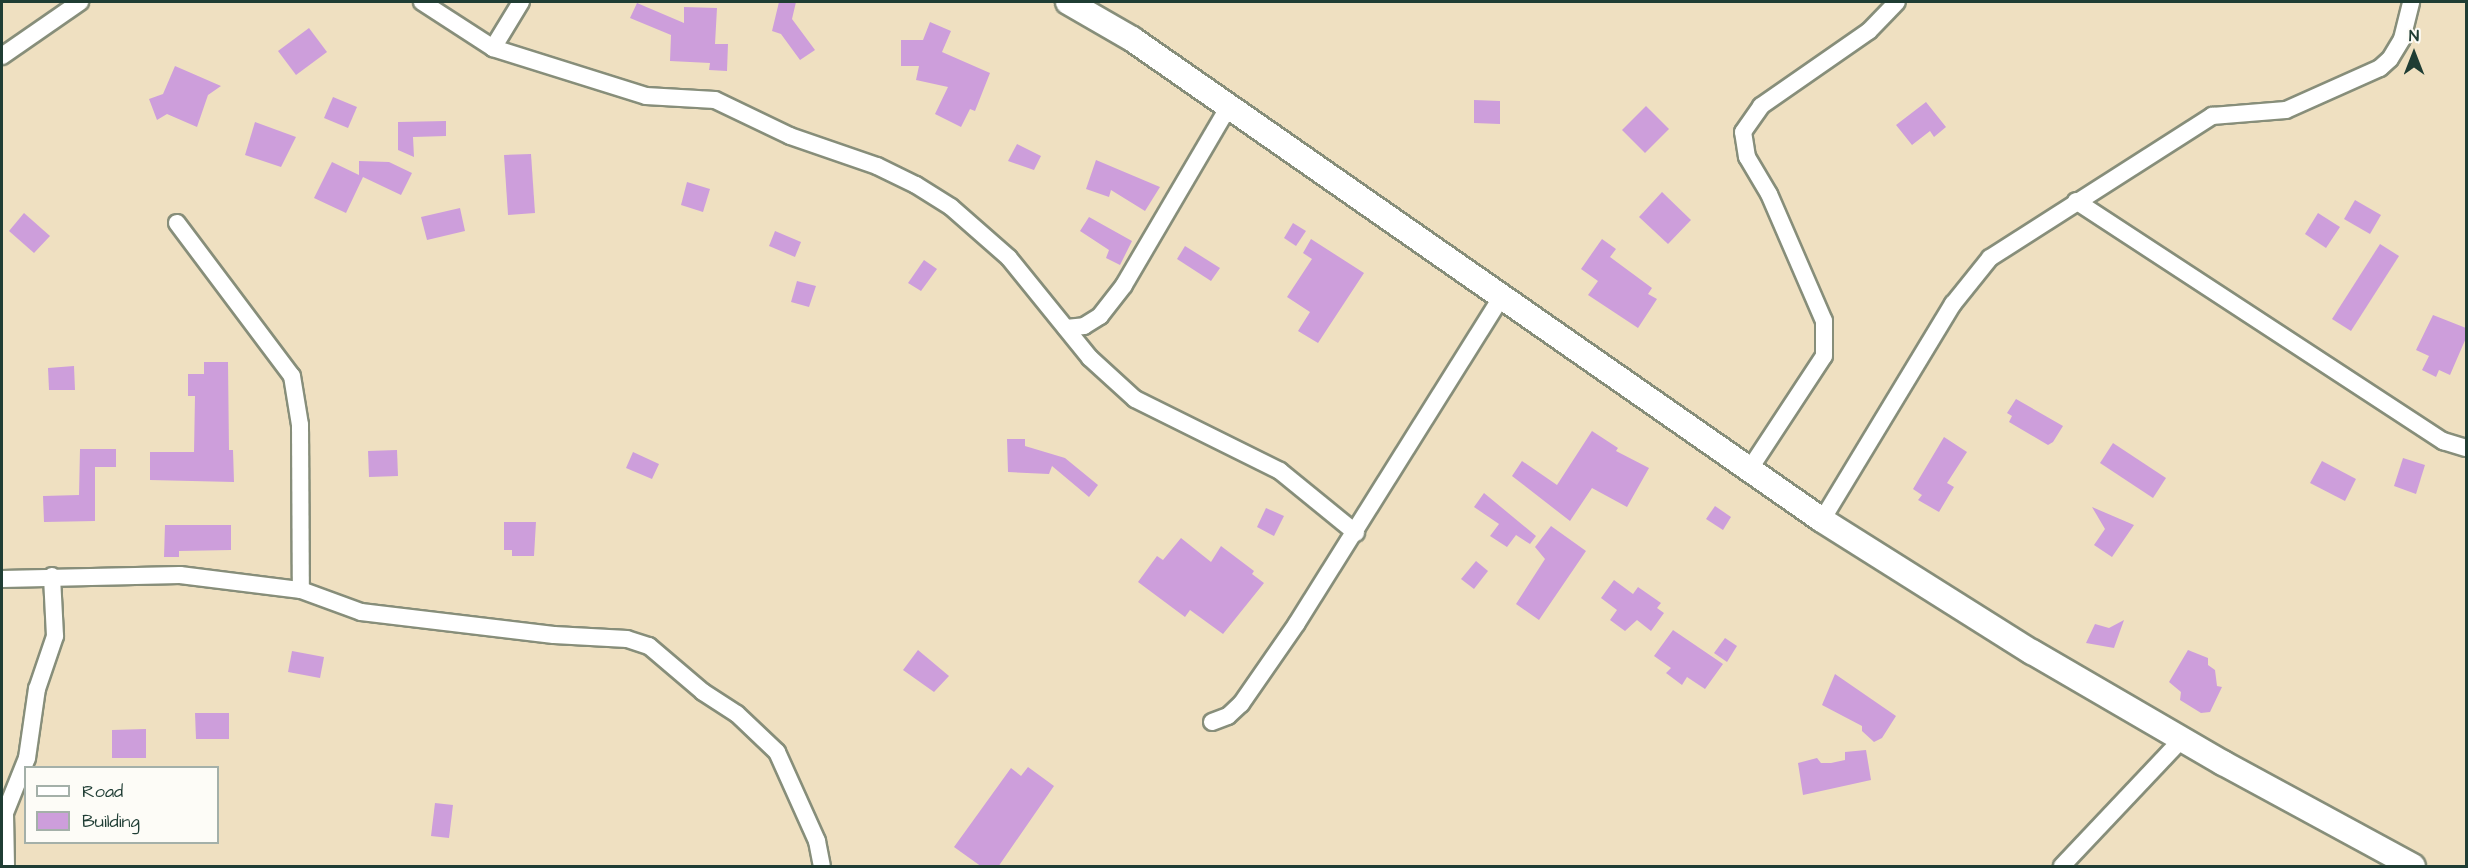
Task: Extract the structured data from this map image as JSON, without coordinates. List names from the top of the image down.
{
  "legend": ["Road", "Building"],
  "north": "top"
}
